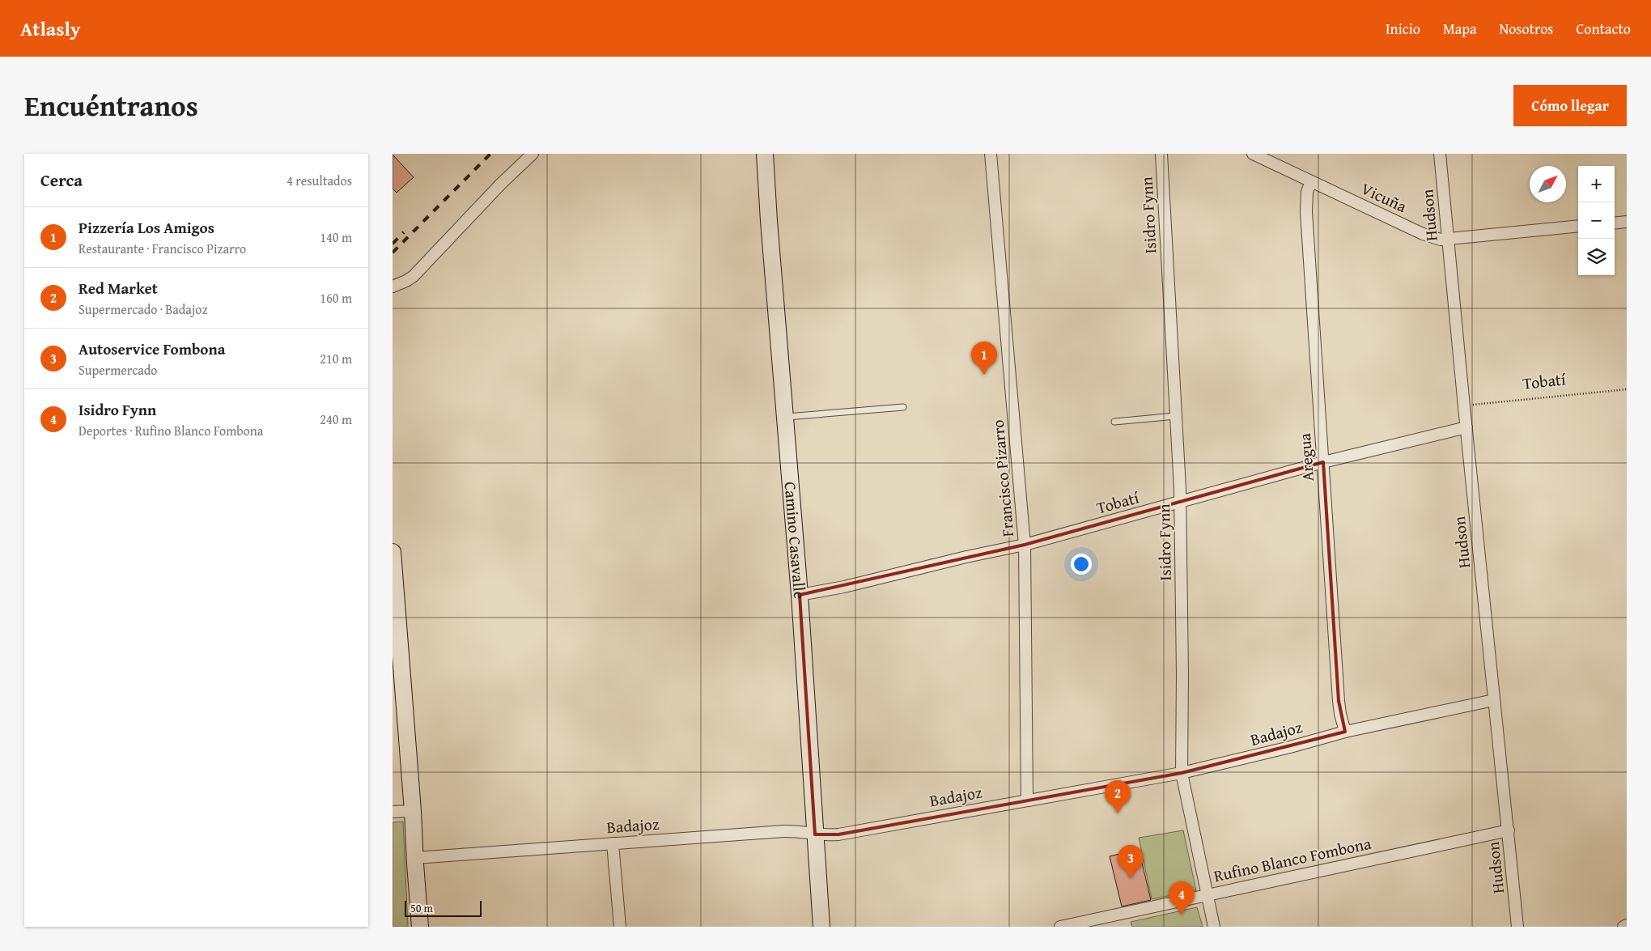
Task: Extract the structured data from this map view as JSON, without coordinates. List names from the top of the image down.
{
  "streets": {
    "street": [
      "Vicuña",
      "Isidro Fynn",
      "Hudson",
      "Tobatí",
      "Aregua",
      "Francisco Pizarro",
      "Camino Casavalle",
      "Badajoz",
      "Rufino Blanco Fombona"
    ]
  },
  "crossings": [
    ["Vicuña", "Hudson"],
    ["Vicuña", "Aregua"],
    ["Isidro Fynn", "Tobatí"],
    ["Isidro Fynn", "Badajoz"],
    ["Isidro Fynn", "Rufino Blanco Fombona"],
    ["Hudson", "Tobatí"],
    ["Hudson", "Badajoz"],
    ["Hudson", "Rufino Blanco Fombona"],
    ["Tobatí", "Aregua"],
    ["Tobatí", "Francisco Pizarro"],
    ["Tobatí", "Camino Casavalle"],
    ["Aregua", "Badajoz"],
    ["Francisco Pizarro", "Badajoz"],
    ["Camino Casavalle", "Badajoz"]
  ],
  "scale_bar": "50 m",
  "north": "top right",
  "page": {
    "header": "Atlasly",
    "nav": [
      "Inicio",
      "Mapa",
      "Nosotros",
      "Contacto"
    ],
    "title": "Encuéntranos",
    "buttons": "Cómo llegar",
    "heading": ["Cerca", "4 resultados"],
    "map_buttons": ["+", "−"],
    "list": [
      {
        "mark": "1",
        "name": "Pizzería Los Amigos",
        "note": "Restaurante · Francisco Pizarro",
        "value": "140 m"
      },
      {
        "mark": "2",
        "name": "Red Market",
        "note": "Supermercado · Badajoz",
        "value": "160 m"
      },
      {
        "mark": "3",
        "name": "Autoservice Fombona",
        "note": "Supermercado",
        "value": "210 m"
      },
      {
        "mark": "4",
        "name": "Isidro Fynn",
        "note": "Deportes · Rufino Blanco Fombona",
        "value": "240 m"
      }
    ],
    "pins": [
      "1",
      "2",
      "3",
      "4"
    ],
    "scale": "50 m"
  }
}
